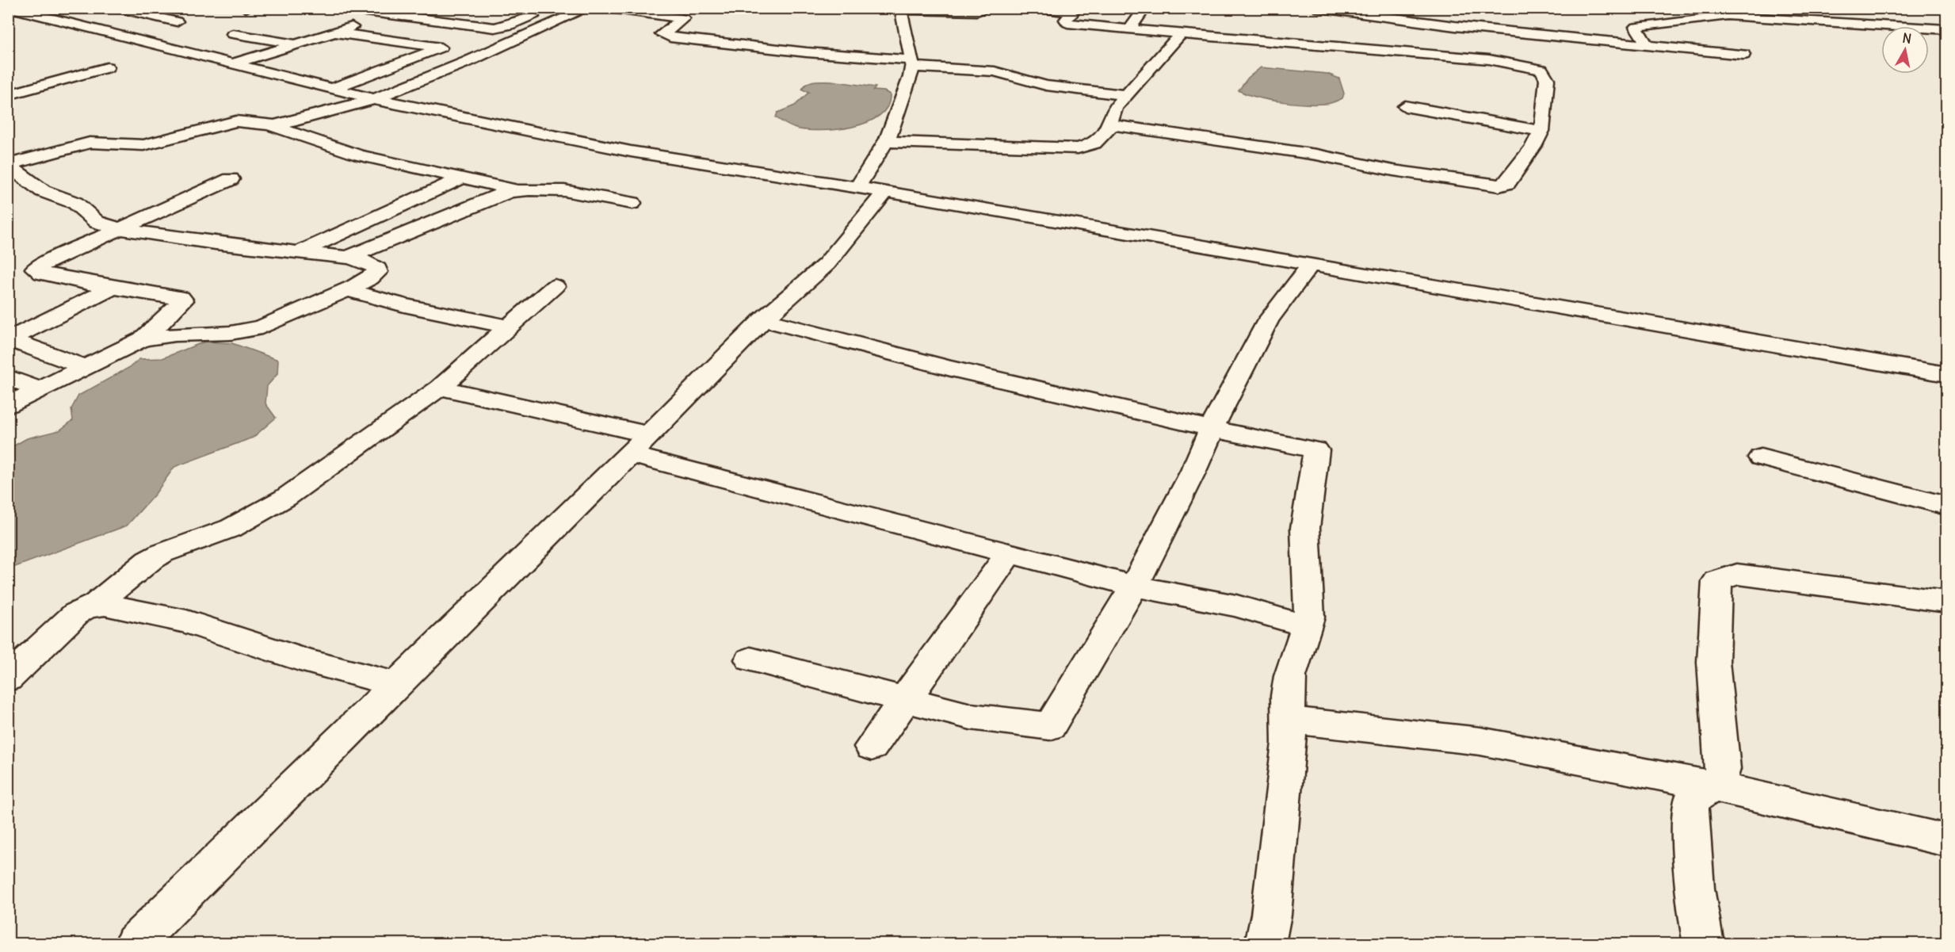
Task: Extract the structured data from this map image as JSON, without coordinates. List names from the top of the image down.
{
  "north": "top"
}
